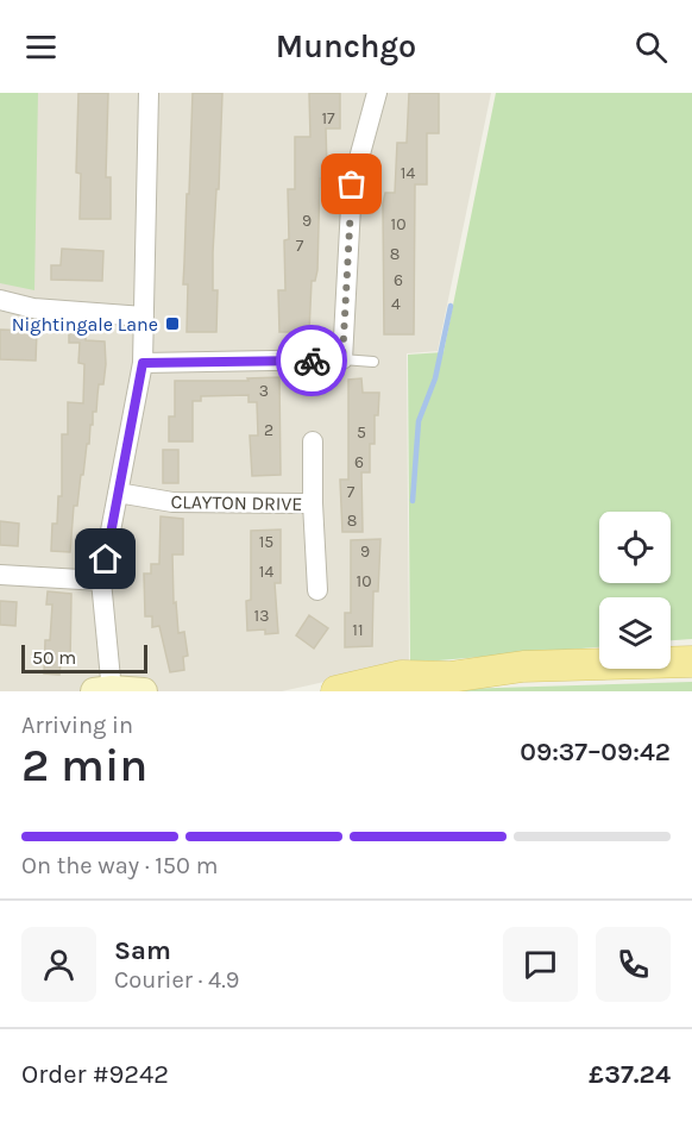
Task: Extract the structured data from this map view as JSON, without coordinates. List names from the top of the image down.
{
  "streets": {
    "street": ["CLAYTON DRIVE"]
  },
  "places": {
    "transit": ["Nightingale Lane"]
  },
  "house_numbers": [
    "17",
    "14",
    "9",
    "10",
    "7",
    "8",
    "6",
    "4",
    "3",
    "2",
    "5",
    "6",
    "7",
    "8",
    "15",
    "9",
    "14",
    "10",
    "13",
    "11"
  ],
  "scale_bar": "50 m",
  "page": {
    "header": "Munchgo",
    "scale": "50 m",
    "heading": ["2 min", "Arriving in", "09:37–09:42"],
    "panel": [
      "Sam",
      "Courier · 4.9",
      "Order #9242",
      "£37.24"
    ],
    "bar": "On the way · 150 m"
  }
}
